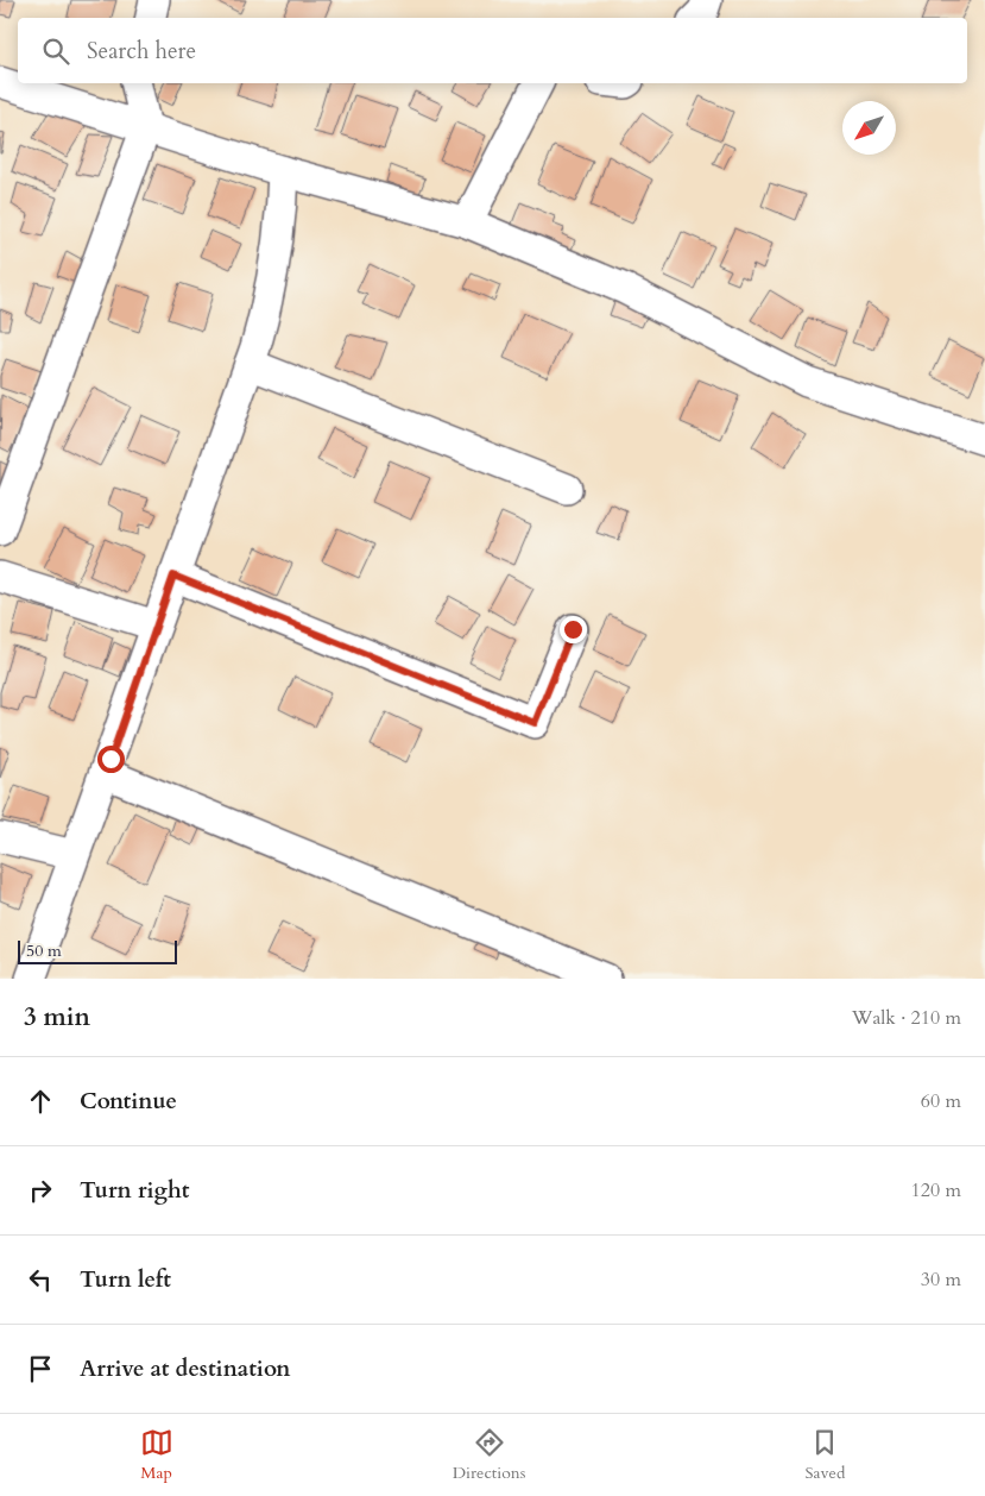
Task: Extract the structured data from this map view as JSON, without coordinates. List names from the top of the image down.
{
  "scale_bar": "50 m",
  "north": "bottom left",
  "page": {
    "search": "Search here",
    "scale": "50 m",
    "heading": ["3 min", "Walk · 210 m"],
    "list": [
      ["Continue", "60 m"],
      ["Turn right", "120 m"],
      ["Turn left", "30 m"],
      "Arrive at destination"
    ],
    "nav": ["Map", "Directions", "Saved"]
  }
}
